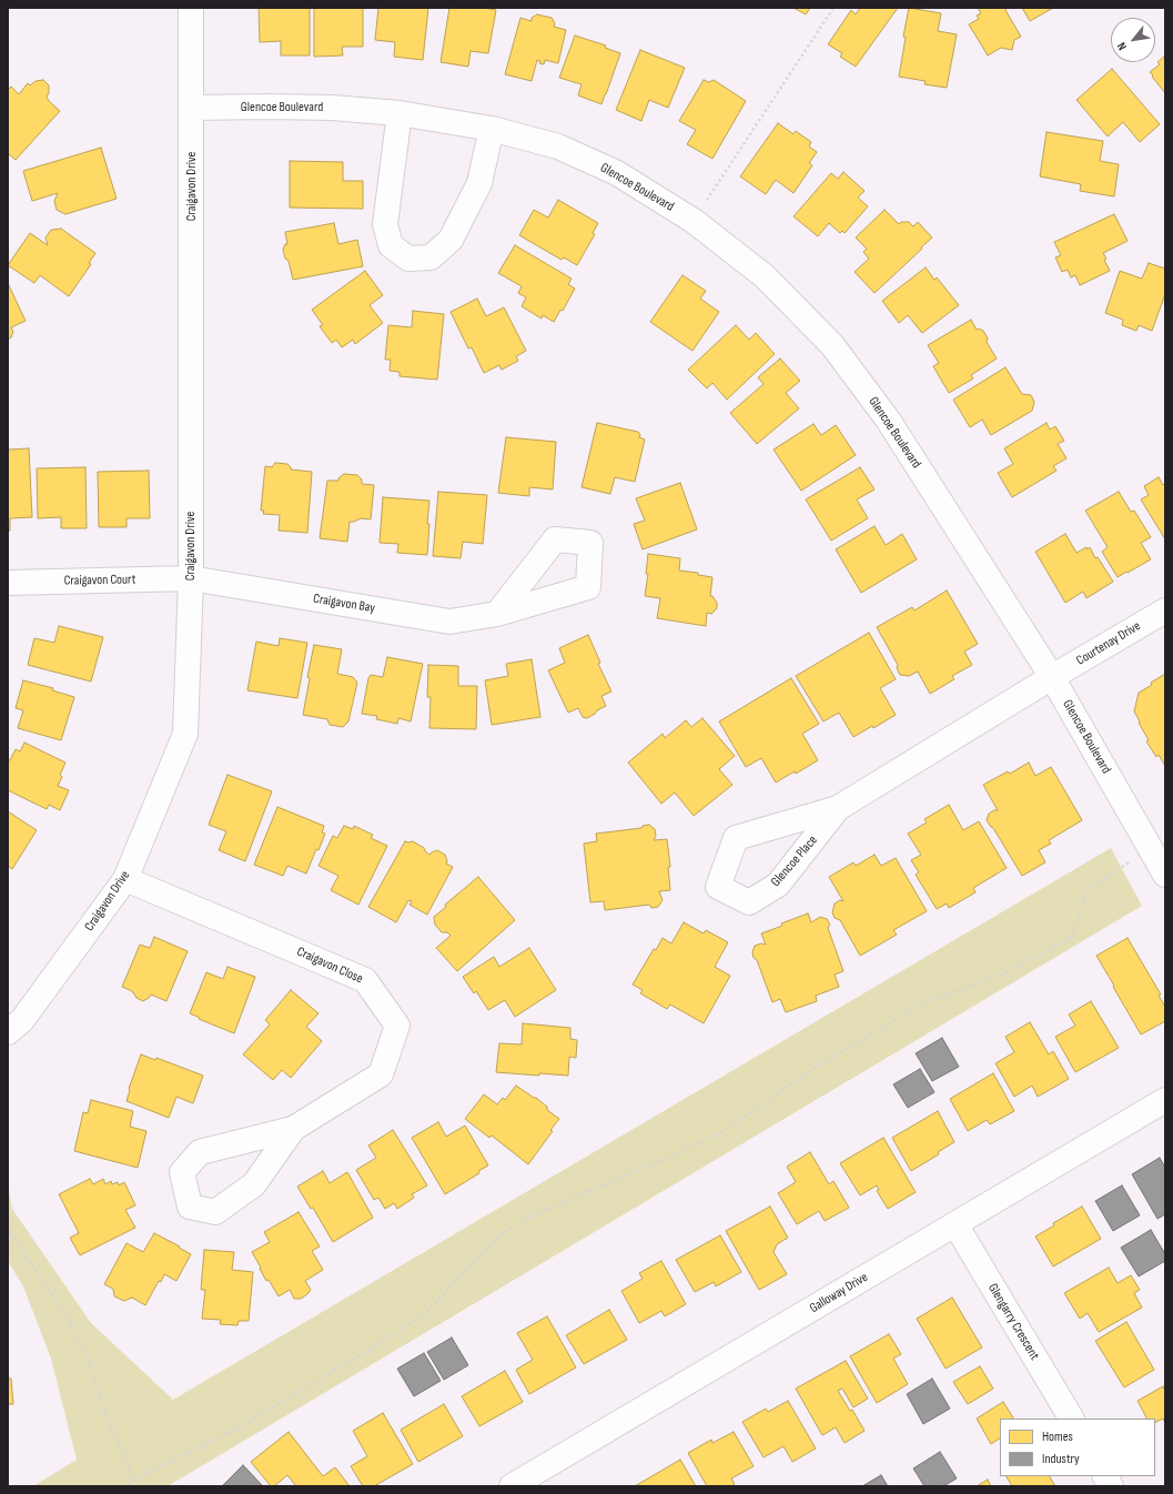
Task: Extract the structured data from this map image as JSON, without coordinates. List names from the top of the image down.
{
  "streets": {
    "street": [
      "Glencoe Boulevard",
      "Craigavon Drive",
      "Craigavon Court",
      "Craigavon Bay",
      "Courtenay Drive",
      "Glencoe Place",
      "Craigavon Close",
      "Galloway Drive",
      "Glengarry Crescent"
    ]
  },
  "crossings": [
    ["Glencoe Boulevard", "Craigavon Drive"],
    ["Glencoe Boulevard", "Courtenay Drive"],
    ["Glencoe Boulevard", "Glencoe Place"],
    ["Craigavon Drive", "Craigavon Court"],
    ["Craigavon Drive", "Craigavon Bay"],
    ["Craigavon Drive", "Craigavon Close"],
    ["Craigavon Court", "Craigavon Bay"],
    ["Courtenay Drive", "Glencoe Place"],
    ["Galloway Drive", "Glengarry Crescent"]
  ],
  "legend": ["Homes", "Industry"],
  "north": "bottom left"
}
